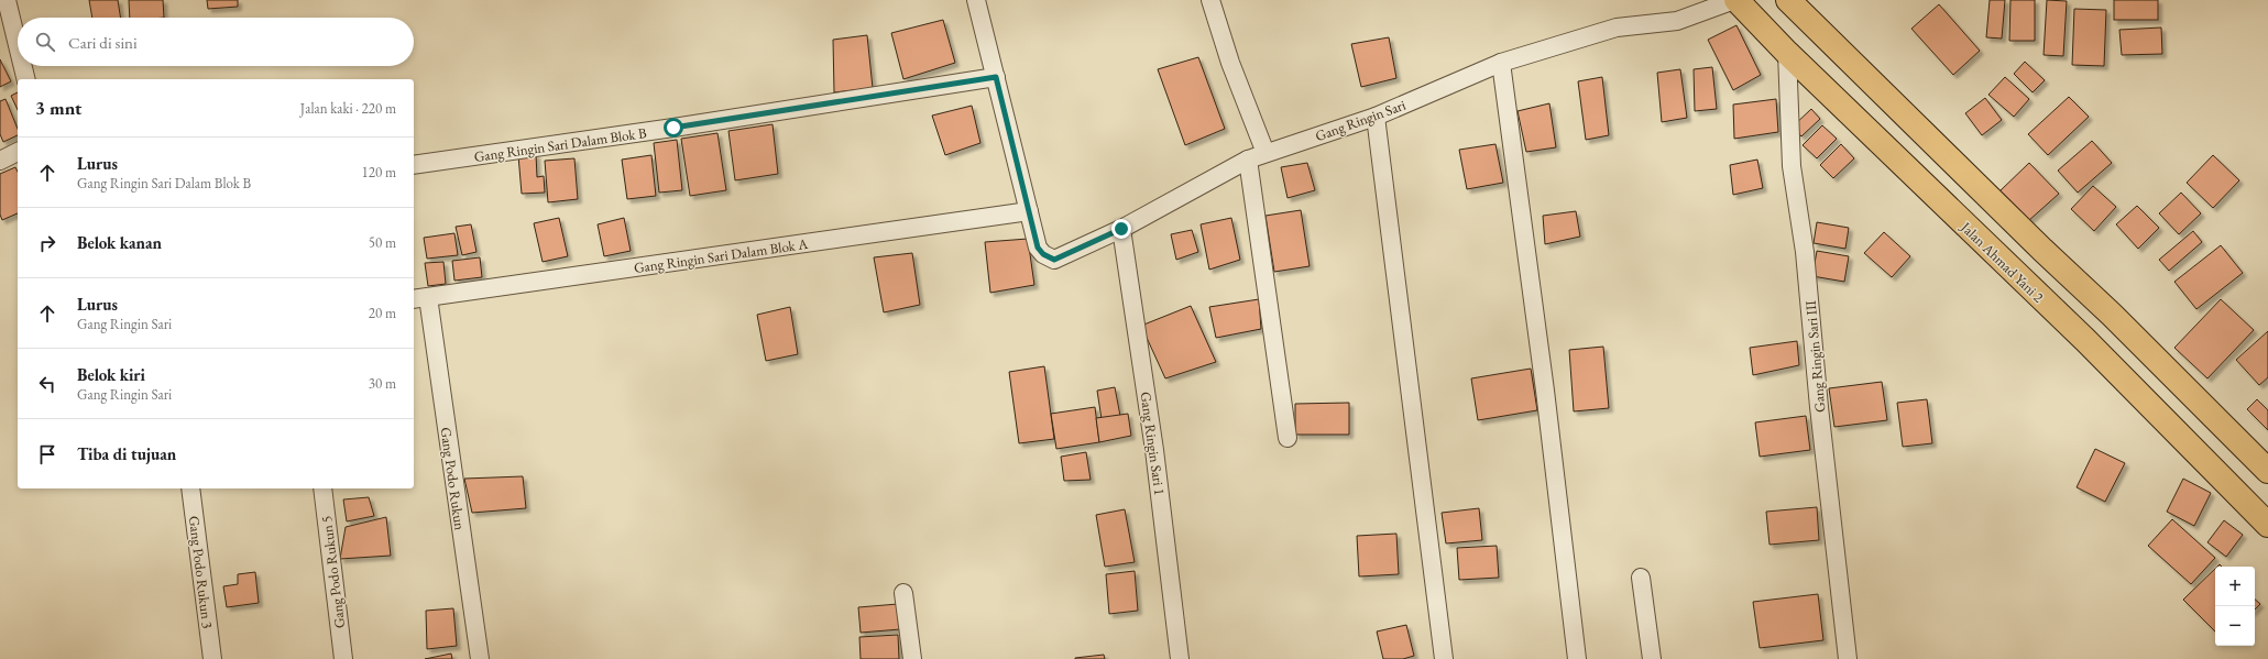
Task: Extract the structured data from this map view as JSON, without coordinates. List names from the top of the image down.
{
  "streets": {
    "highway": ["Jalan Ahmad Yani 2"],
    "street": [
      "Gang Ringin Sari",
      "Gang Ringin Sari Dalam Blok B",
      "Gang Ringin Sari Dalam Blok A",
      "Gang Ringin Sari III",
      "Gang Ringin Sari 1",
      "Gang Podo Rukun",
      "Gang Podo Rukun 3",
      "Gang Podo Rukun 5"
    ]
  },
  "crossings": [
    ["Gang Ringin Sari", "Gang Ringin Sari Dalam Blok A"],
    ["Gang Ringin Sari", "Jalan Ahmad Yani 2"],
    ["Gang Ringin Sari", "Gang Ringin Sari 1"],
    ["Gang Ringin Sari Dalam Blok A", "Gang Podo Rukun"],
    ["Jalan Ahmad Yani 2", "Gang Ringin Sari III"]
  ],
  "page": {
    "search": "Cari di sini",
    "heading": ["3 mnt", "Jalan kaki · 220 m"],
    "list": [
      ["Lurus", "Gang Ringin Sari Dalam Blok B", "120 m"],
      ["Belok kanan", "50 m"],
      ["Lurus", "Gang Ringin Sari", "20 m"],
      ["Belok kiri", "Gang Ringin Sari", "30 m"],
      "Tiba di tujuan"
    ],
    "map_buttons": ["+", "−"]
  }
}
